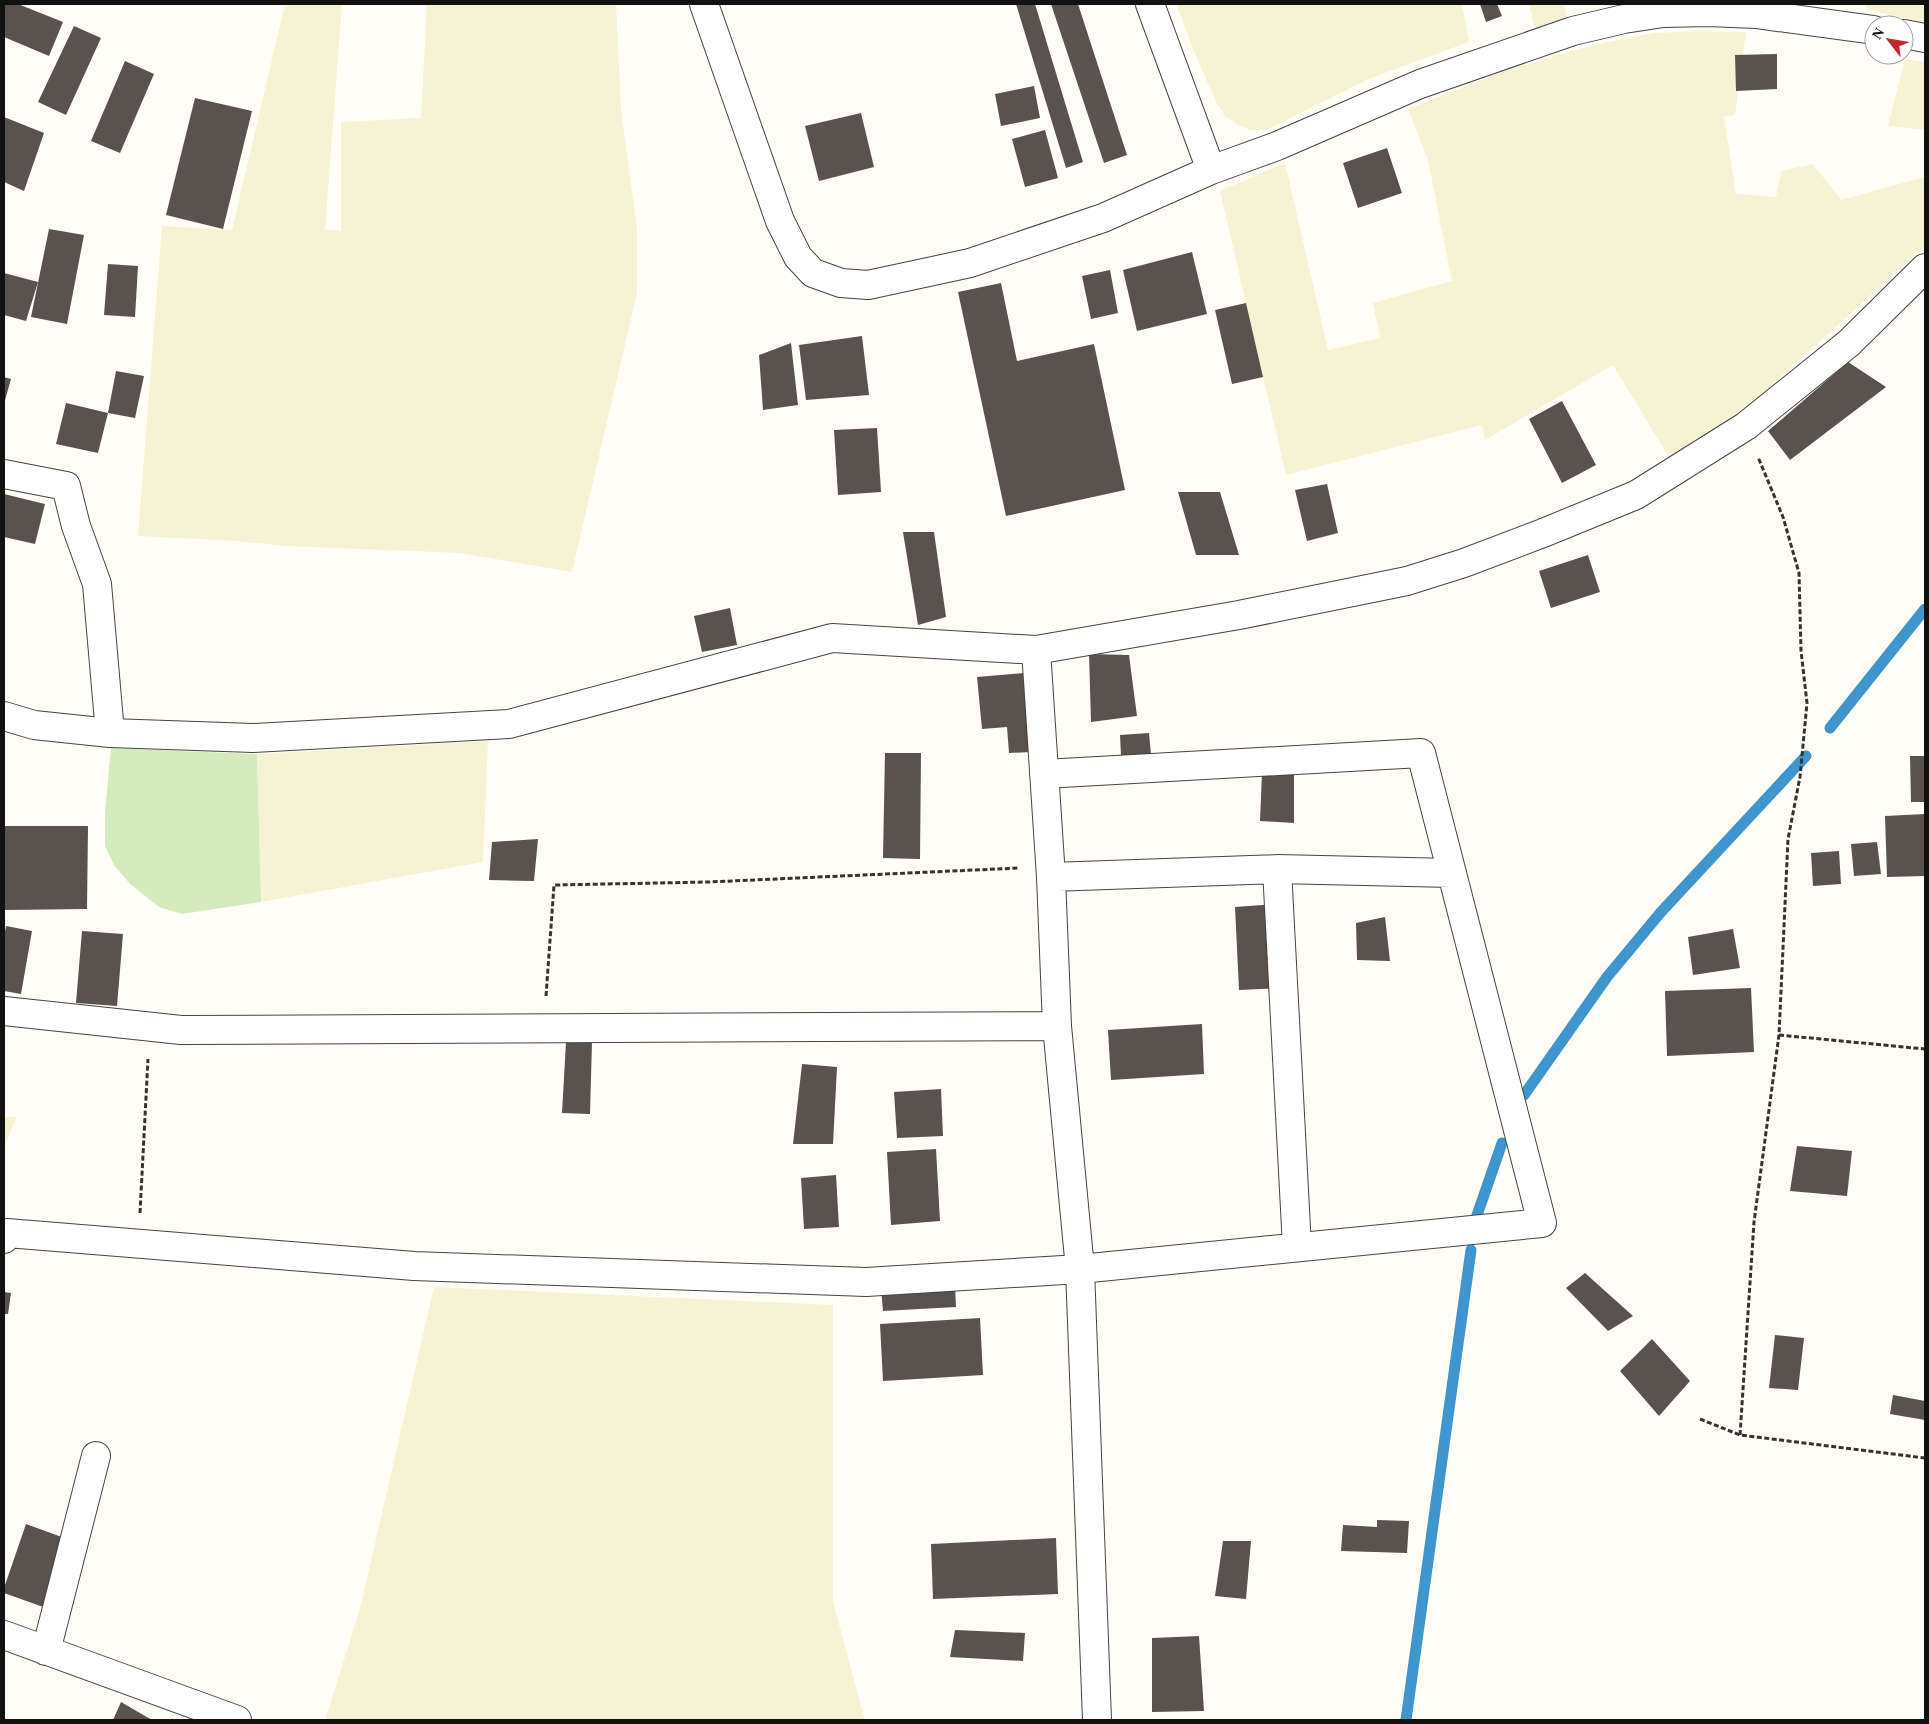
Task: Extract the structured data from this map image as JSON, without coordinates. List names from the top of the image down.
{
  "north": "top left"
}
